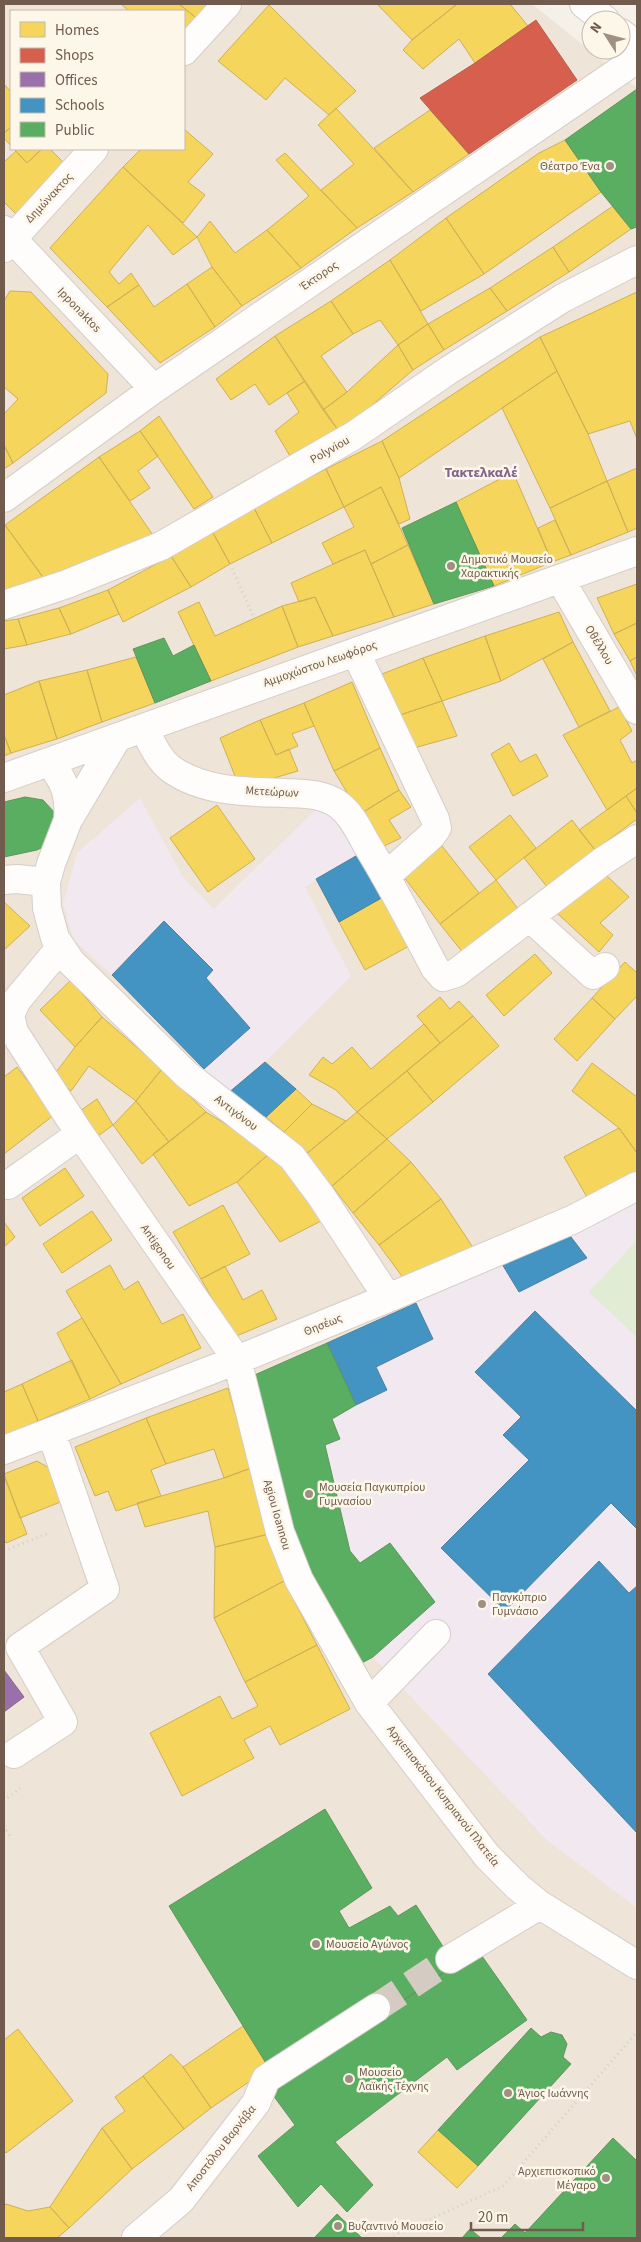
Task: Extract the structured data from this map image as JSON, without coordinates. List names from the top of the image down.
{
  "streets": {
    "street": [
      "Δημώνακτος",
      "Έκτορος",
      "Ipponaktos",
      "Polyviou",
      "Οθέλλου",
      "Αμμοχώστου Λεωφόρος",
      "Μετεώρων",
      "Αντιγόνου",
      "Antigonou",
      "Θησέως",
      "Agiou Ioannou",
      "Αρχιεπισκόπου Κυπριανού Πλατεία",
      "Αποστόλου Βαρνάβα"
    ]
  },
  "crossings": [
    ["Δημώνακτος", "Ipponaktos"],
    ["Έκτορος", "Ipponaktos"],
    ["Οθέλλου", "Αμμοχώστου Λεωφόρος"],
    ["Αμμοχώστου Λεωφόρος", "Μετεώρων"],
    ["Αμμοχώστου Λεωφόρος", "Αντιγόνου"],
    ["Αντιγόνου", "Antigonou"],
    ["Αντιγόνου", "Θησέως"],
    ["Antigonou", "Θησέως"],
    ["Antigonou", "Agiou Ioannou"],
    ["Θησέως", "Agiou Ioannou"],
    ["Agiou Ioannou", "Αρχιεπισκόπου Κυπριανού Πλατεία"]
  ],
  "districts": ["Τακτελκαλέ"],
  "places": [
    "Θέατρο Ένα",
    "Δημοτικό Μουσείο Χαρακτικής",
    "Μουσεία Παγκυπρίου Γυμνασίου",
    "Παγκύπριο Γυμνάσιο",
    "Μουσείο Αγώνος",
    "Μουσείο Λαϊκής Τέχνης",
    "Άγιος Ιωάννης",
    "Αρχιεπισκοπικό Μέγαρο",
    "Βυζαντινό Μουσείο"
  ],
  "legend": [
    "Homes",
    "Shops",
    "Offices",
    "Schools",
    "Public"
  ],
  "scale_bar": "20 m",
  "north": "top left"
}
